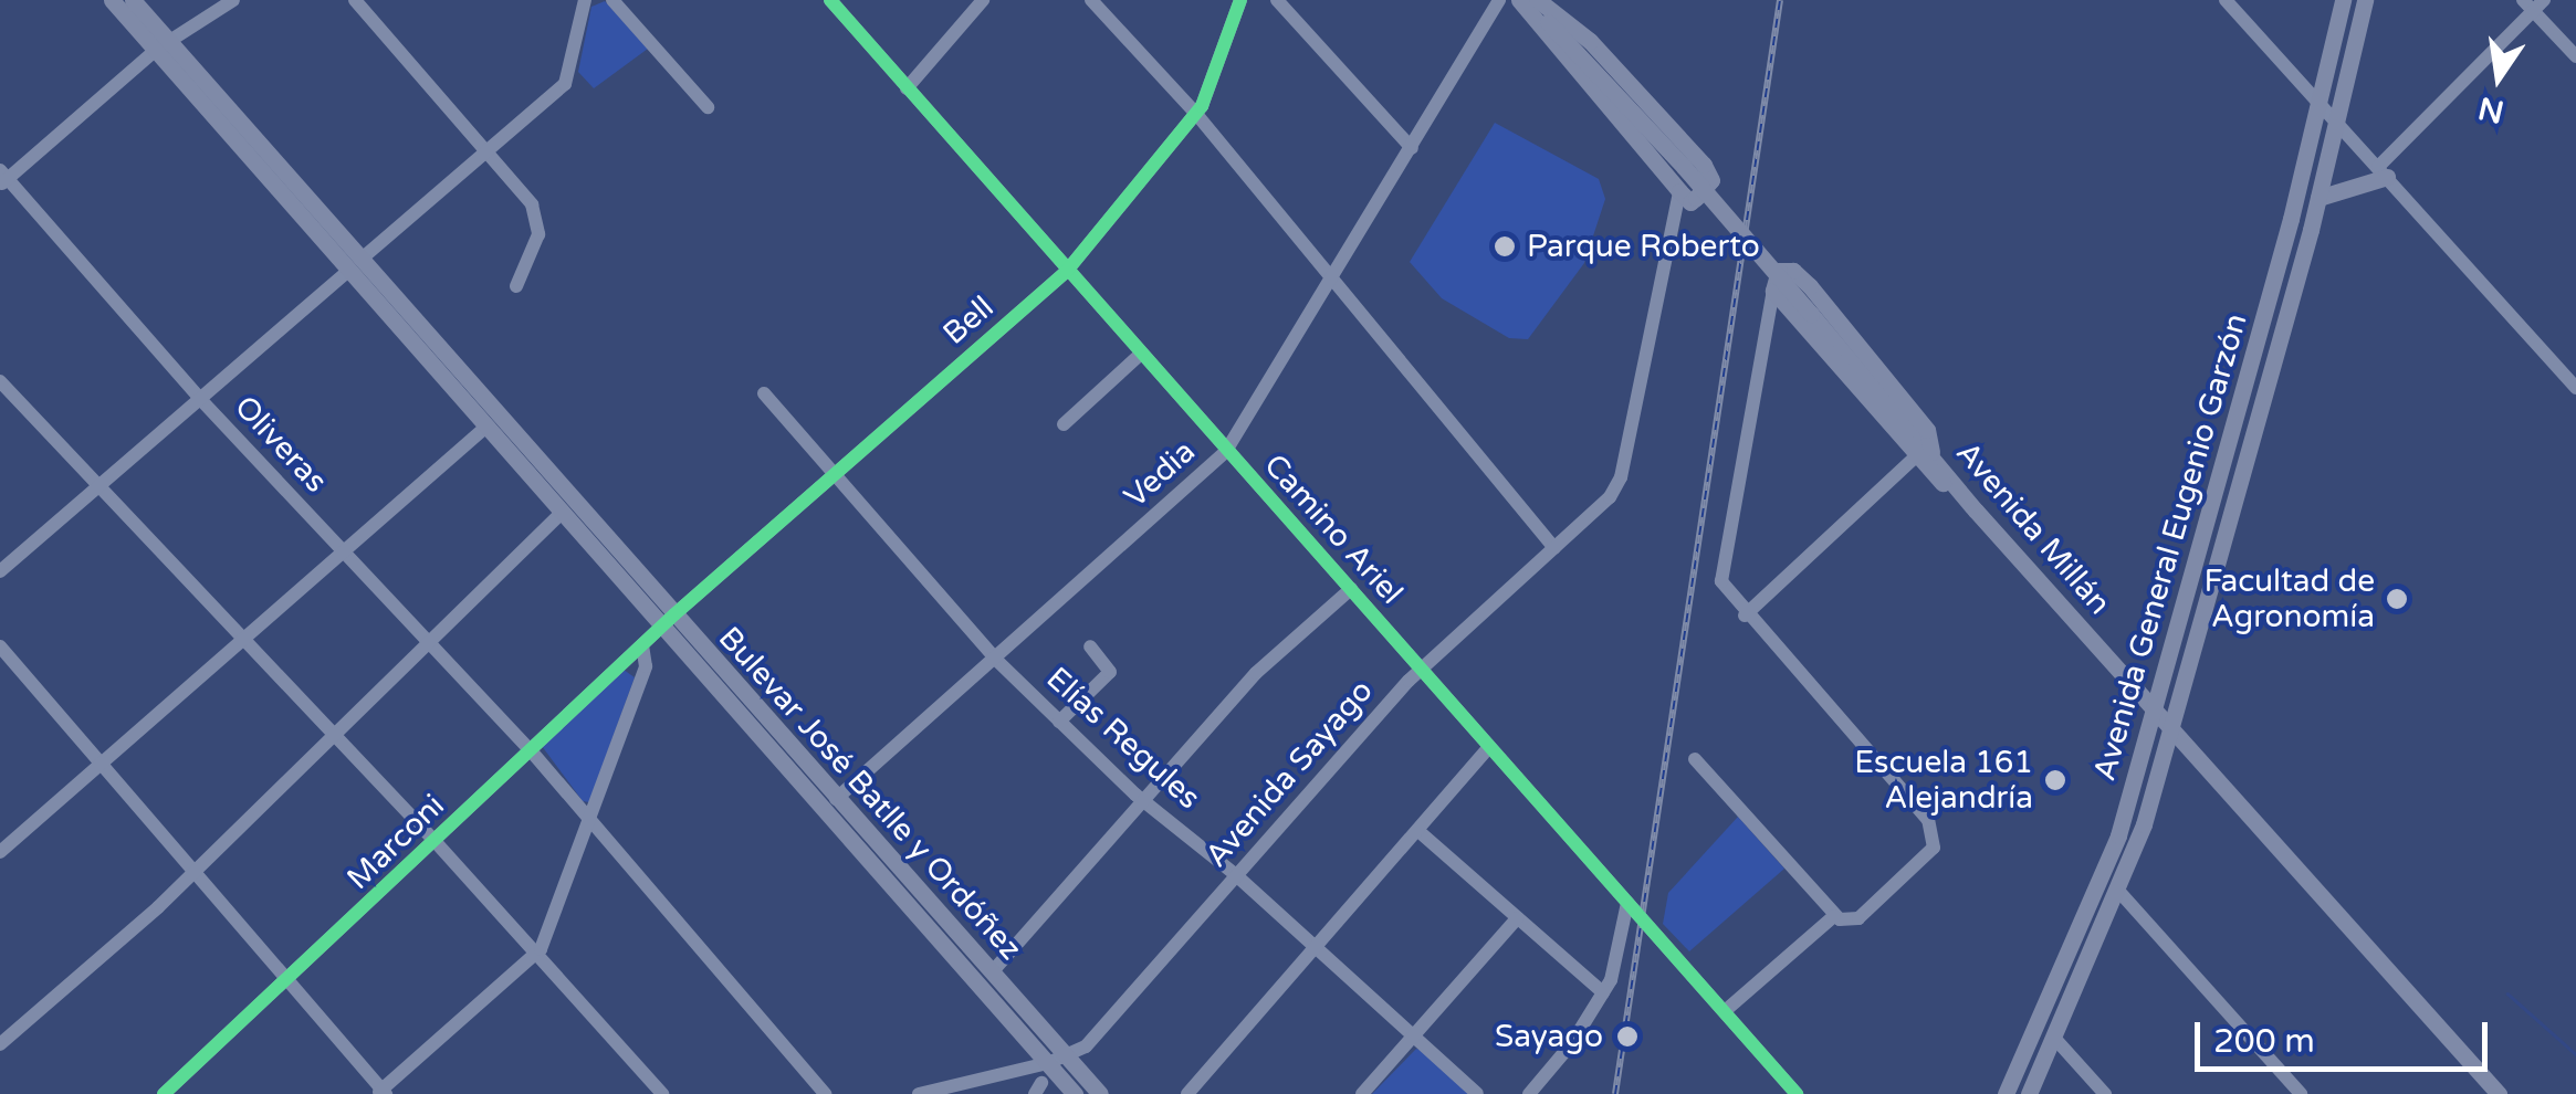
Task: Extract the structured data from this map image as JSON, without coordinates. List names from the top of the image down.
{
  "streets": {
    "main road": ["Avenida Millán", "Avenida General Eugenio Garzón", "Bulevar José Batlle y Ordóñez"],
    "street": [
      "Bell",
      "Oliveras",
      "Vedia",
      "Camino Ariel",
      "Elías Regules",
      "Avenida Sayago",
      "Marconi"
    ]
  },
  "crossings": [
    ["Bell", "Camino Ariel"],
    ["Bell", "Elías Regules"],
    ["Bell", "Bulevar José Batlle y Ordóñez"],
    ["Bell", "Marconi"],
    ["Oliveras", "Marconi"],
    ["Vedia", "Camino Ariel"],
    ["Vedia", "Elías Regules"],
    ["Vedia", "Bulevar José Batlle y Ordóñez"],
    ["Avenida Millán", "Avenida General Eugenio Garzón"],
    ["Camino Ariel", "Avenida Sayago"],
    ["Elías Regules", "Avenida Sayago"],
    ["Avenida Sayago", "Bulevar José Batlle y Ordóñez"],
    ["Bulevar José Batlle y Ordóñez", "Marconi"]
  ],
  "places": [
    "Parque Roberto",
    "Facultad de Agronomía",
    "Escuela 161 Alejandría",
    "Sayago"
  ],
  "scale_bar": "200 m",
  "north": "bottom"
}
